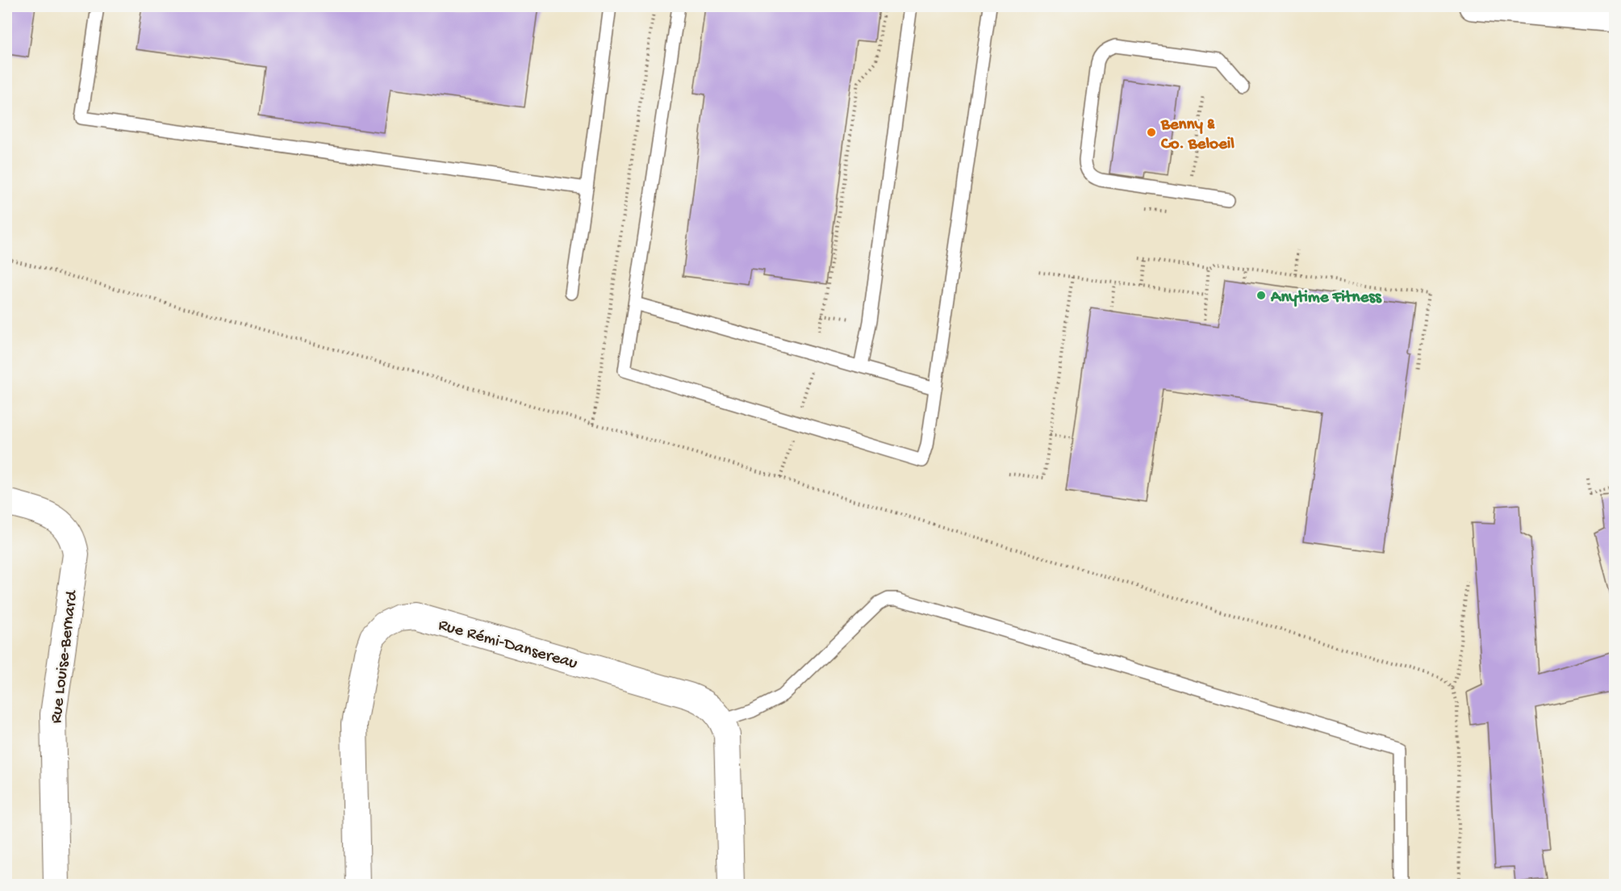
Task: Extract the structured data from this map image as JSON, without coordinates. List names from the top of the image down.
{
  "streets": {
    "street": ["Rue Rémi-Dansereau", "Rue Louise-Bernard"]
  },
  "places": ["Benny & Co. Beloeil", "Anytime Fitness"]
}
